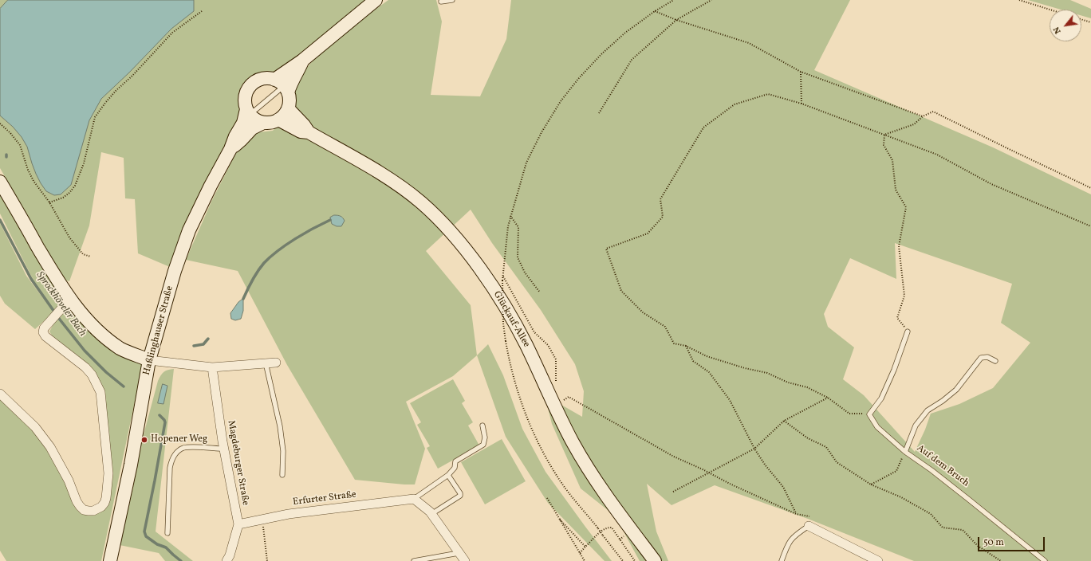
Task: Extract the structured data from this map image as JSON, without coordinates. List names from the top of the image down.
{
  "streets": {
    "main road": ["Glückauf-Allee", "Haßlinghauser Straße"],
    "street": ["Magdeburger Straße", "Erfurter Straße"],
    "lane": ["Auf dem Bruch"]
  },
  "crossings": [
    ["Glückauf-Allee", "Haßlinghauser Straße"],
    ["Magdeburger Straße", "Erfurter Straße"]
  ],
  "water": ["Sprockhöveler Bach"],
  "places": ["Hopener Weg"],
  "scale_bar": "50 m",
  "north": "bottom left"
}
